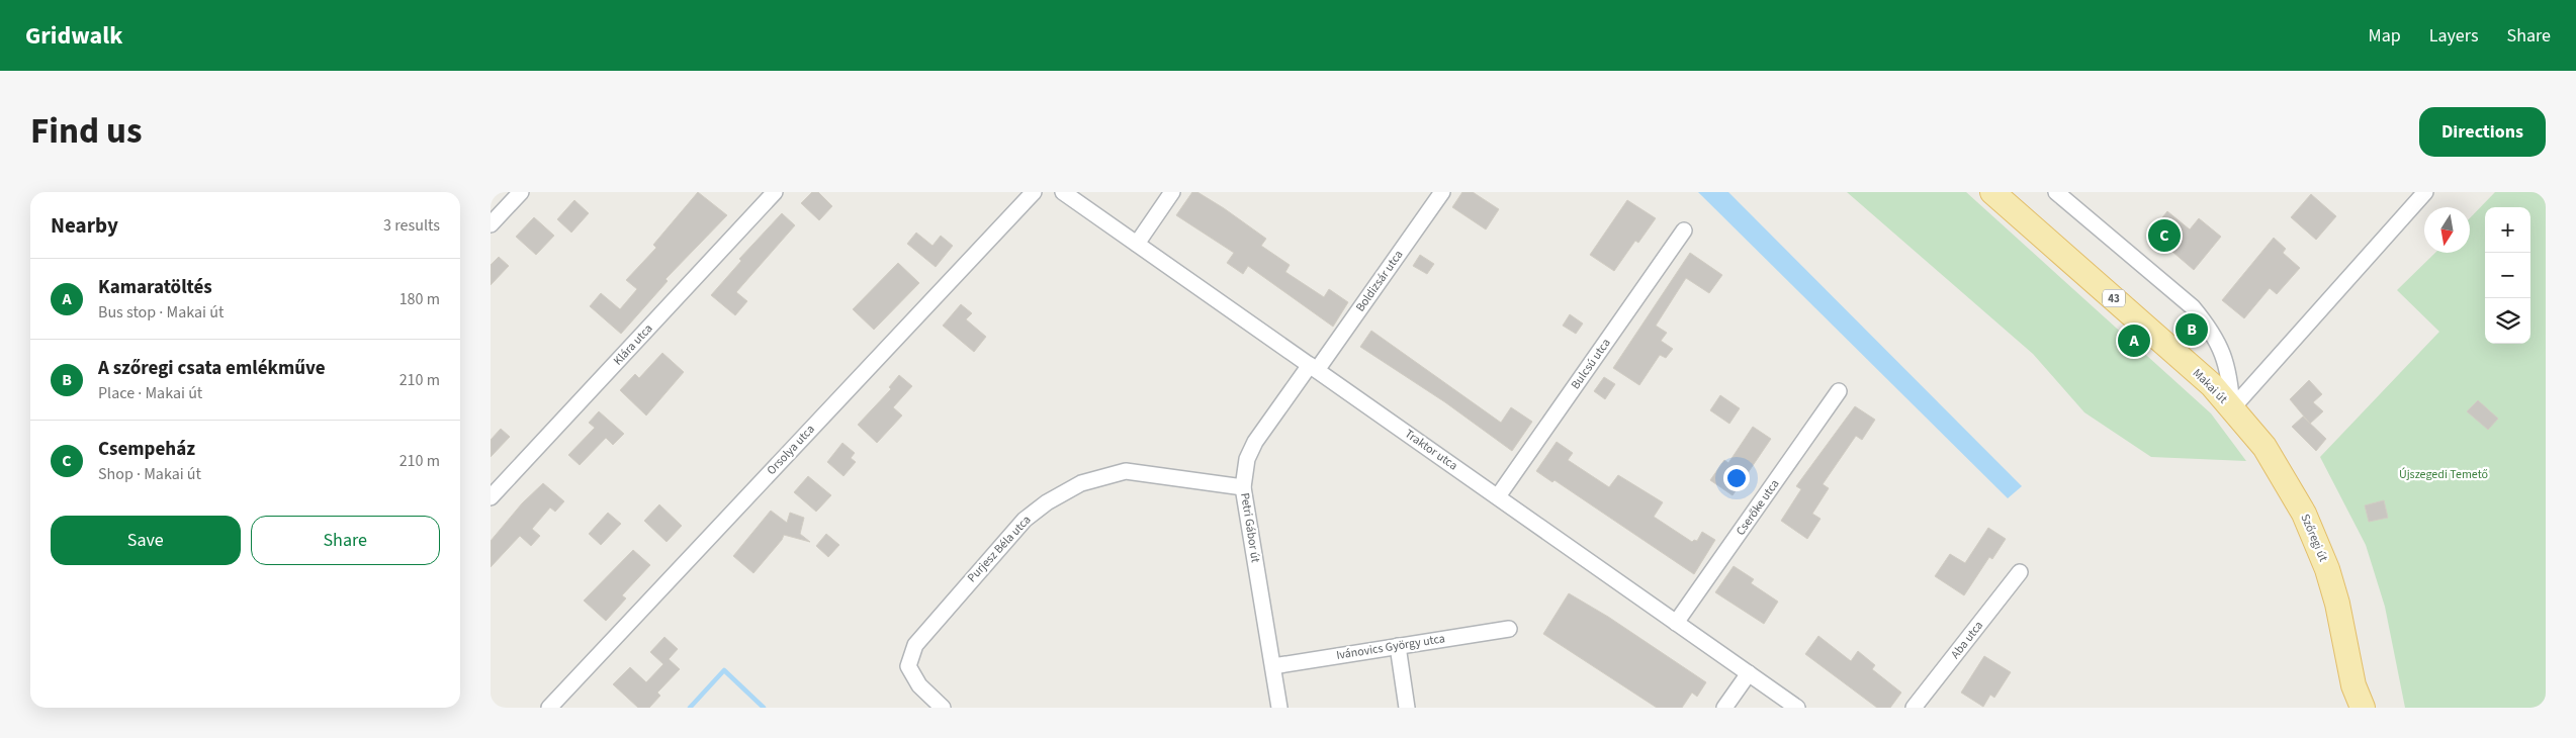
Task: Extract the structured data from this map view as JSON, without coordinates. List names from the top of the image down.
{
  "streets": {
    "main road": ["43", "Makai út", "Szőregi út"],
    "street": [
      "Boldizsár utca",
      "Klára utca",
      "Bulcsú utca",
      "Orsolya utca",
      "Traktor utca",
      "Cserőke utca",
      "Petri Gábor út",
      "Purjesz Béla utca",
      "Aba utca",
      "Ivánovics György utca"
    ]
  },
  "crossings": [
    ["Boldizsár utca", "Traktor utca"],
    ["Boldizsár utca", "Petri Gábor út"],
    ["Bulcsú utca", "Traktor utca"],
    ["Makai út", "Szőregi út"],
    ["Traktor utca", "Cserőke utca"],
    ["Traktor utca", "Petri Gábor út"],
    ["Petri Gábor út", "Purjesz Béla utca"],
    ["Petri Gábor út", "Ivánovics György utca"]
  ],
  "parks": ["Újszegedi Temető"],
  "north": "bottom",
  "page": {
    "header": "Gridwalk",
    "nav": ["Map", "Layers", "Share"],
    "title": "Find us",
    "buttons": [
      "Directions",
      ["Save", "Share"]
    ],
    "heading": ["Nearby", "3 results"],
    "map_buttons": ["+", "−"],
    "pins": ["C", "B", "A"],
    "list": [
      {
        "mark": "A",
        "name": "Kamaratöltés",
        "note": "Bus stop · Makai út",
        "value": "180 m"
      },
      {
        "mark": "B",
        "name": "A szőregi csata emlékműve",
        "note": "Place · Makai út",
        "value": "210 m"
      },
      {
        "mark": "C",
        "name": "Csempeház",
        "note": "Shop · Makai út",
        "value": "210 m"
      }
    ]
  }
}
